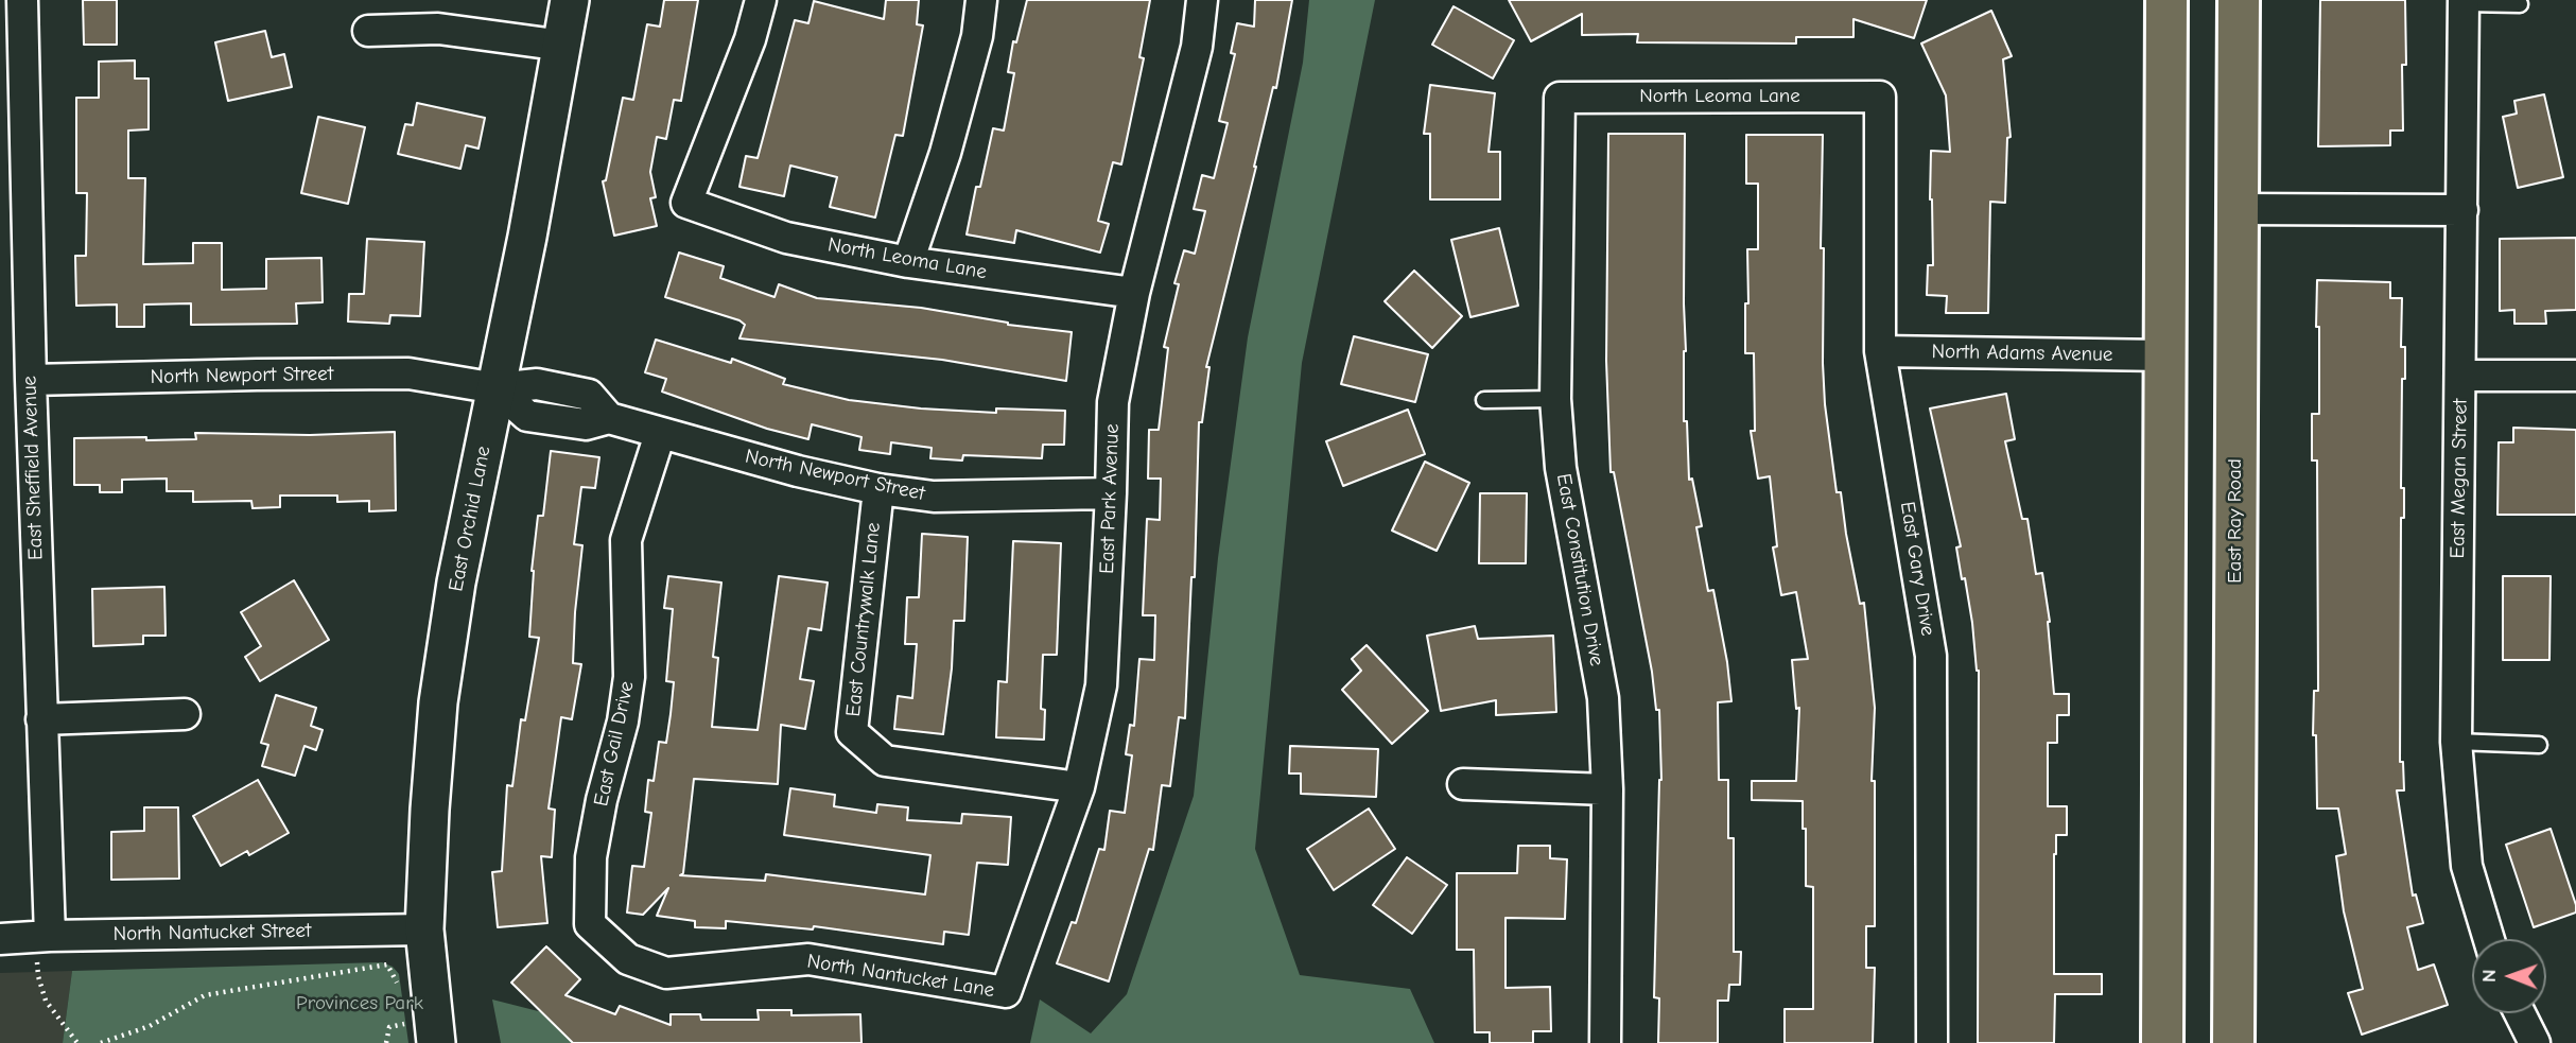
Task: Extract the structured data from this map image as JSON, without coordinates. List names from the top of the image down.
{
  "streets": {
    "main road": ["East Ray Road"],
    "street": [
      "North Leoma Lane",
      "North Adams Avenue",
      "North Newport Street",
      "East Sheffield Avenue",
      "East Megan Street",
      "East Park Avenue",
      "East Orchid Lane",
      "East Gary Drive",
      "East Constitution Drive",
      "East Countrywalk Lane",
      "East Gail Drive",
      "North Nantucket Street",
      "North Nantucket Lane"
    ]
  },
  "crossings": [
    ["North Leoma Lane", "East Park Avenue"],
    ["North Leoma Lane", "East Gary Drive"],
    ["North Leoma Lane", "East Constitution Drive"],
    ["North Adams Avenue", "East Gary Drive"],
    ["North Newport Street", "East Sheffield Avenue"],
    ["North Newport Street", "East Park Avenue"],
    ["North Newport Street", "East Orchid Lane"],
    ["North Newport Street", "East Countrywalk Lane"],
    ["North Newport Street", "East Gail Drive"],
    ["East Sheffield Avenue", "North Nantucket Street"],
    ["East Park Avenue", "East Countrywalk Lane"],
    ["East Park Avenue", "North Nantucket Lane"],
    ["East Orchid Lane", "North Nantucket Street"],
    ["East Gail Drive", "North Nantucket Lane"]
  ],
  "parks": ["Provinces Park"],
  "north": "left"
}
